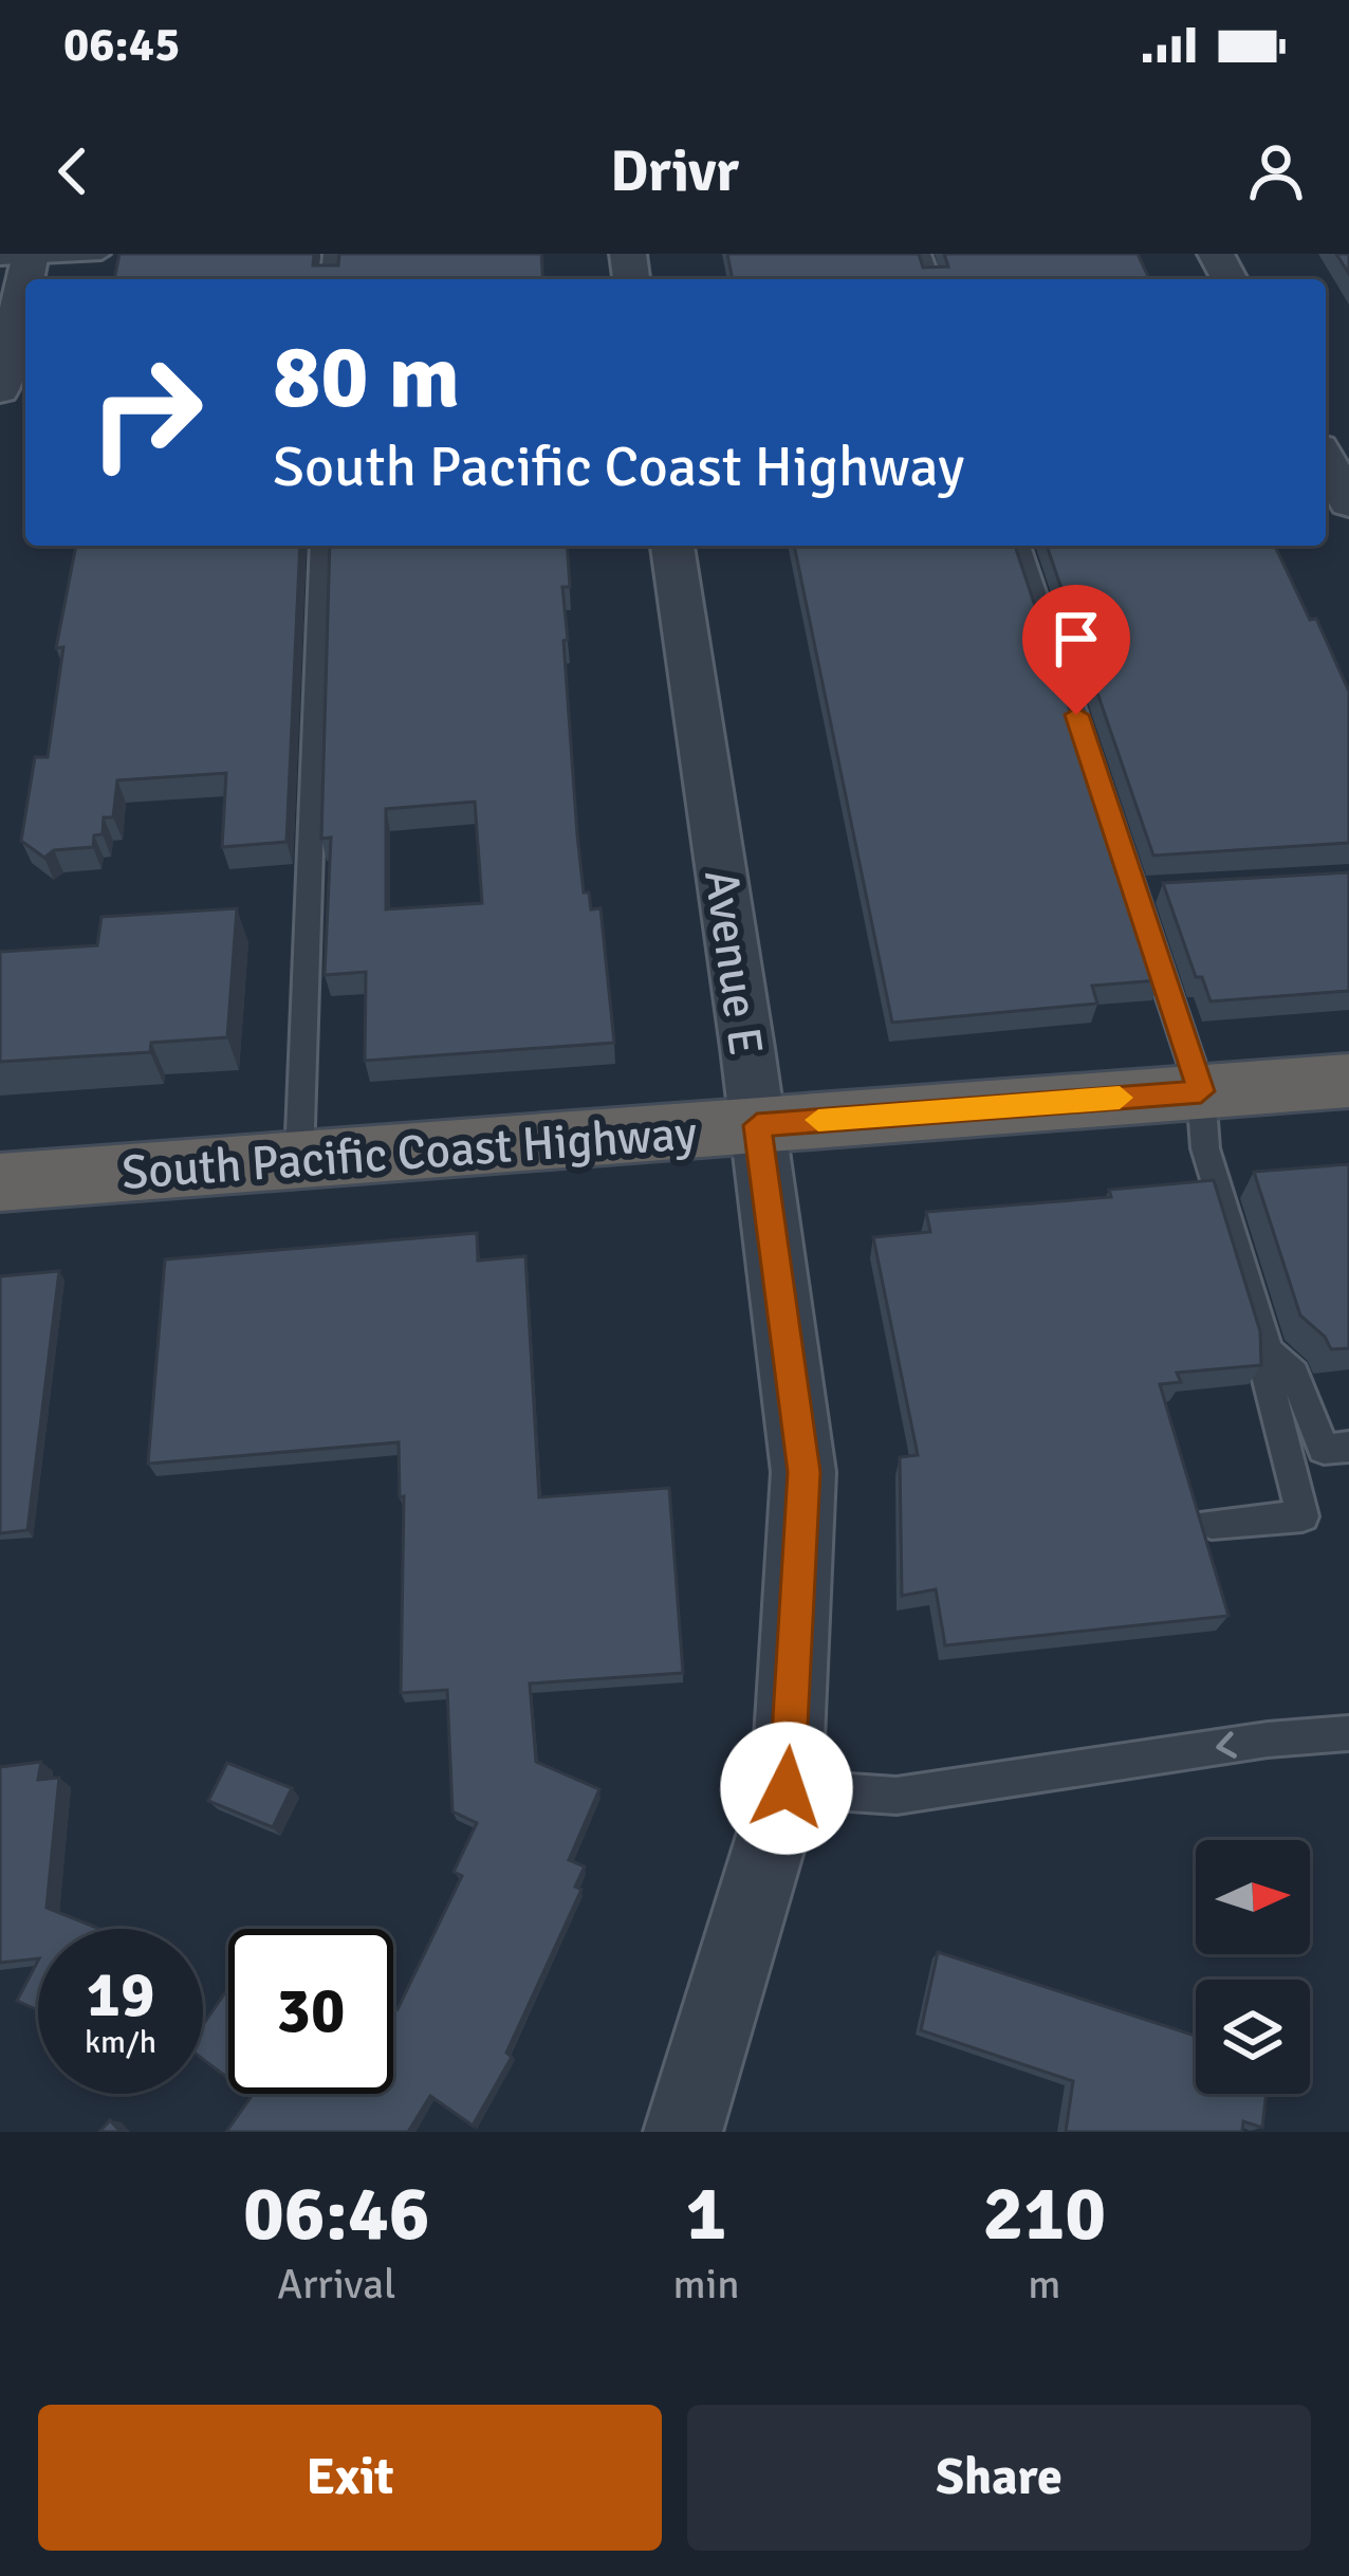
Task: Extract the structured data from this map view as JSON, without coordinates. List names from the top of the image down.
{
  "streets": {
    "highway": ["South Pacific Coast Highway"],
    "street": ["Avenue E"]
  },
  "crossings": [
    ["Avenue E", "South Pacific Coast Highway"]
  ],
  "north": "right",
  "page": {
    "status": "06:45",
    "header": "Drivr",
    "turn": ["80 m", "South Pacific Coast Highway"],
    "speed": "19 km/h",
    "limit": "30",
    "eta": [
      "06:46",
      "Arrival",
      "1",
      "min",
      "210",
      "m"
    ],
    "buttons": ["Exit", "Share"]
  }
}
